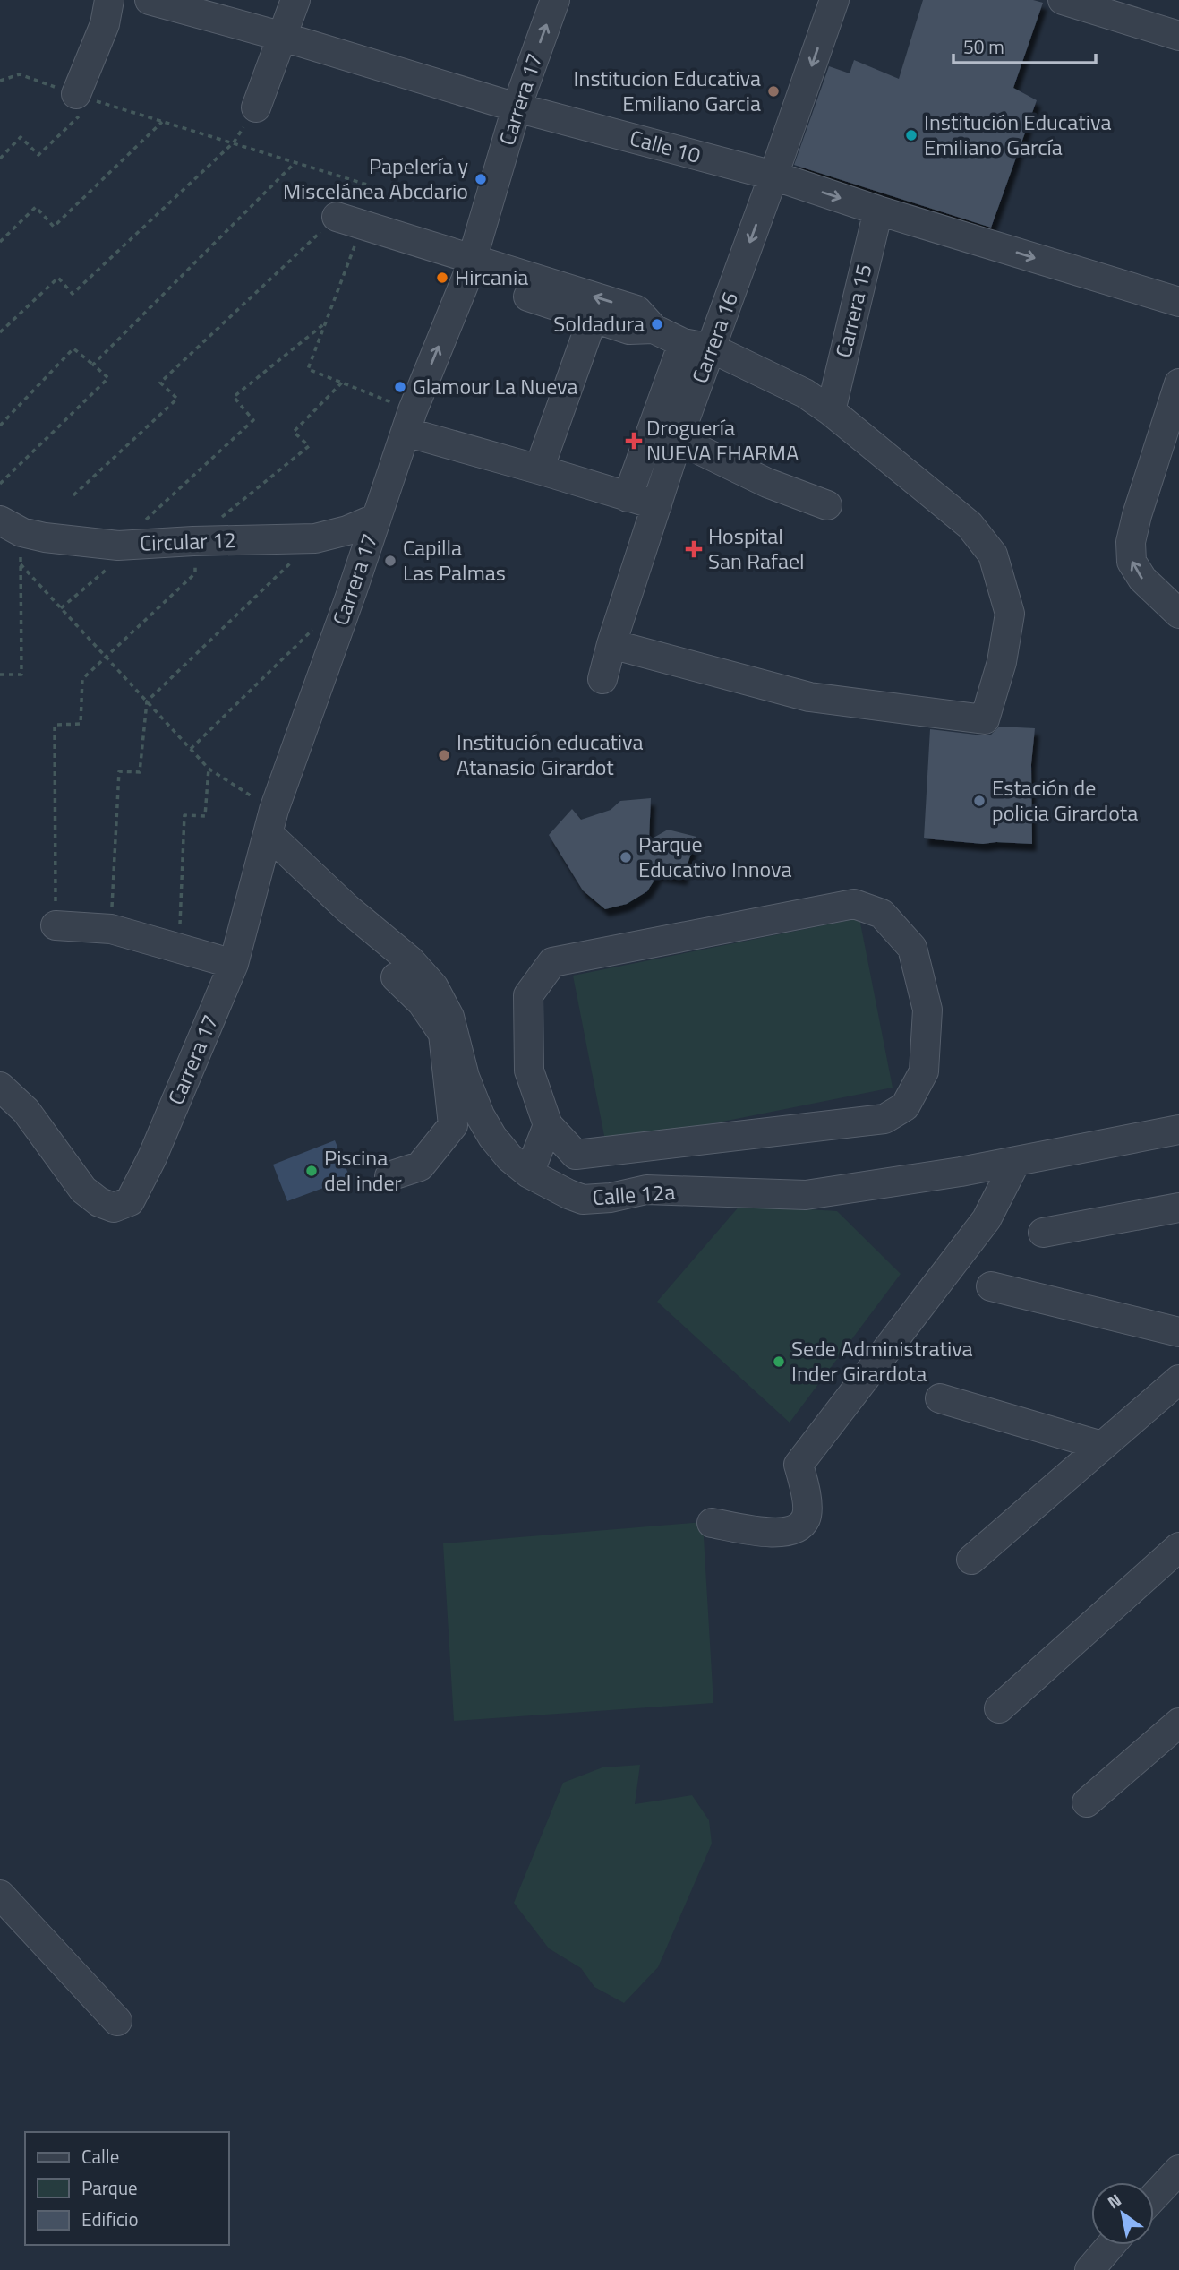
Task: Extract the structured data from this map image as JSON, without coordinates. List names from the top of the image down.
{
  "streets": {
    "street": [
      "Carrera 17",
      "Calle 10",
      "Carrera 15",
      "Carrera 16",
      "Circular 12",
      "Calle 12a"
    ]
  },
  "crossings": [
    ["Carrera 17", "Calle 10"],
    ["Carrera 17", "Circular 12"],
    ["Carrera 17", "Calle 12a"],
    ["Calle 10", "Carrera 15"],
    ["Calle 10", "Carrera 16"]
  ],
  "one_way": ["Calle 10", "Carrera 16"],
  "places": {
    "other": [
      "Institucion Educativa Emiliano Garcia",
      "Institución Educativa Emiliano García",
      "Papelería y Miscelánea Abcdario",
      "Hircania",
      "Soldadura",
      "Glamour La Nueva",
      "Capilla Las Palmas",
      "Institución educativa Atanasio Girardot",
      "Estación de policia Girardota",
      "Parque Educativo Innova",
      "Piscina del inder",
      "Sede Administrativa Inder Girardota"
    ],
    "health": ["Droguería NUEVA FHARMA", "Hospital San Rafael"]
  },
  "legend": ["Calle", "Parque", "Edificio"],
  "scale_bar": "50 m",
  "north": "top left"
}
